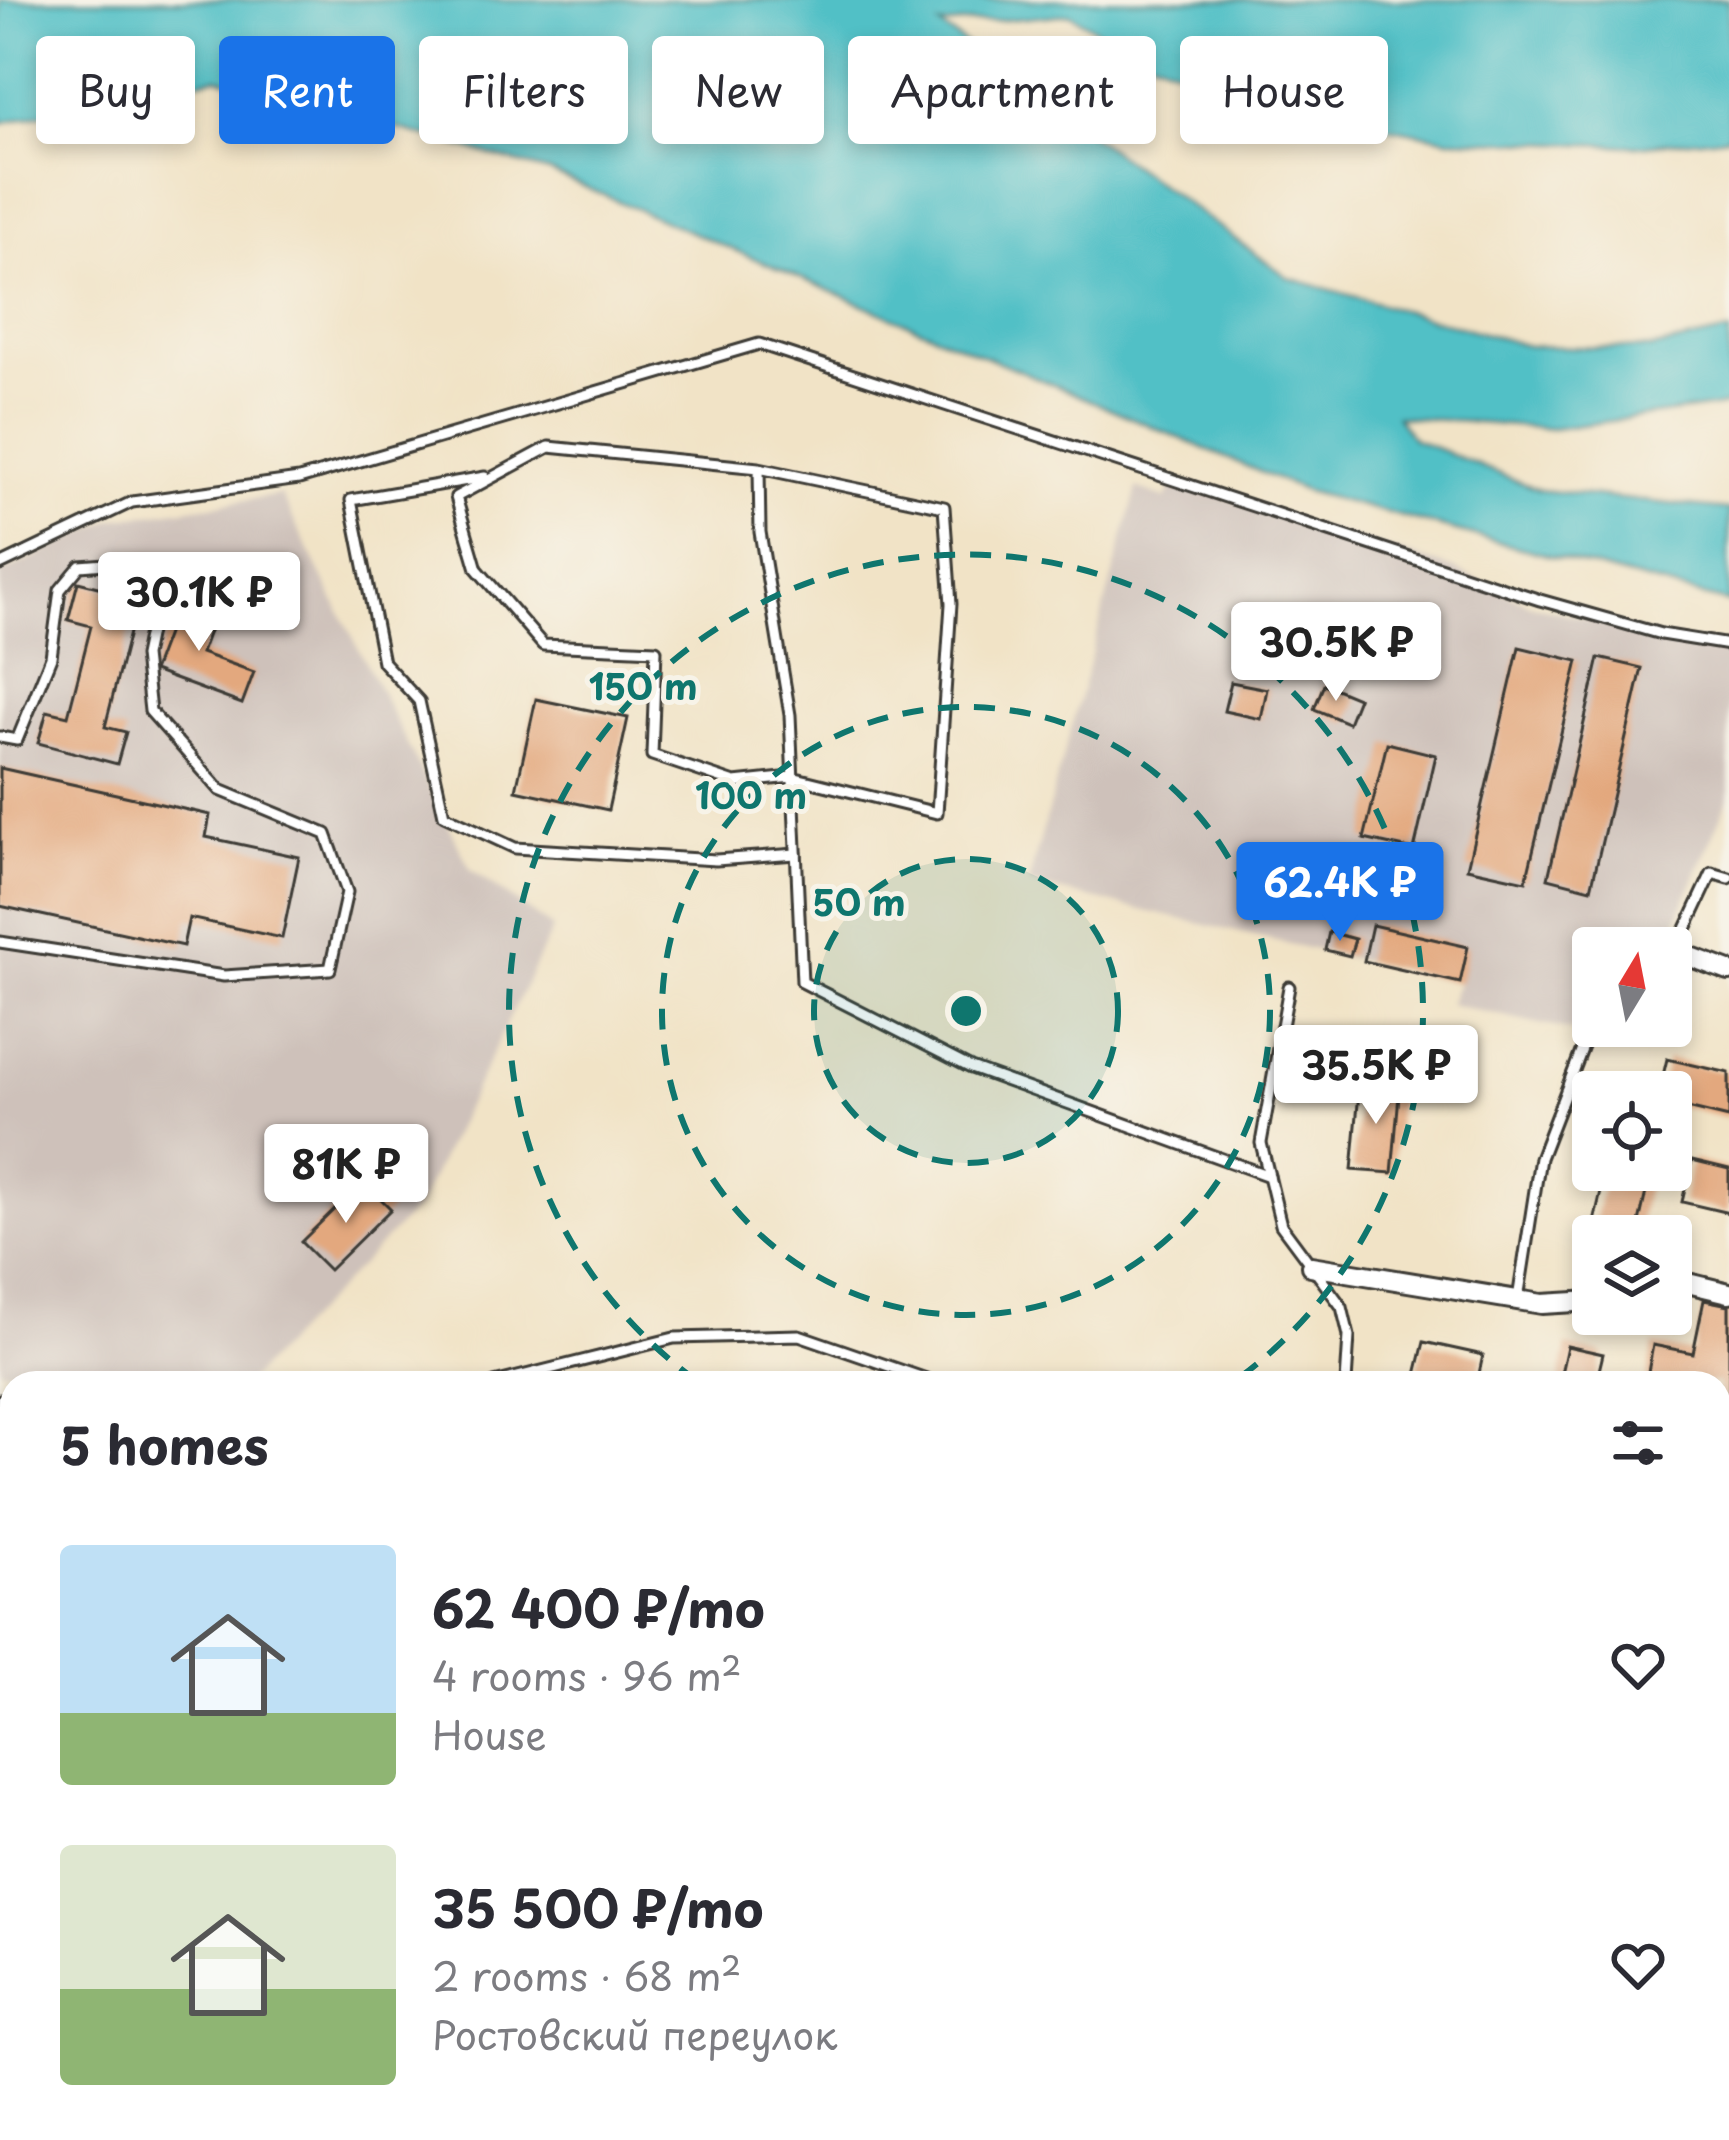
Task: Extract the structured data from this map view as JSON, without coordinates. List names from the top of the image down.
{
  "north": "top",
  "page": {
    "chip": [
      "Buy",
      "Rent",
      "Filters",
      "New",
      "Apartment",
      "House"
    ],
    "price": [
      "30.1K ₽",
      "30.5K ₽",
      "62.4K ₽",
      "35.5K ₽",
      "81K ₽"
    ],
    "heading": "5 homes",
    "list": [
      {
        "name": "62 400 ₽/mo",
        "note": "4 rooms · 96 m² · House"
      },
      {
        "name": "35 500 ₽/mo",
        "note": "2 rooms · 68 m² · Ростовский переулок"
      }
    ]
  },
  "rings": ["150 m", "100 m", "50 m"]
}
